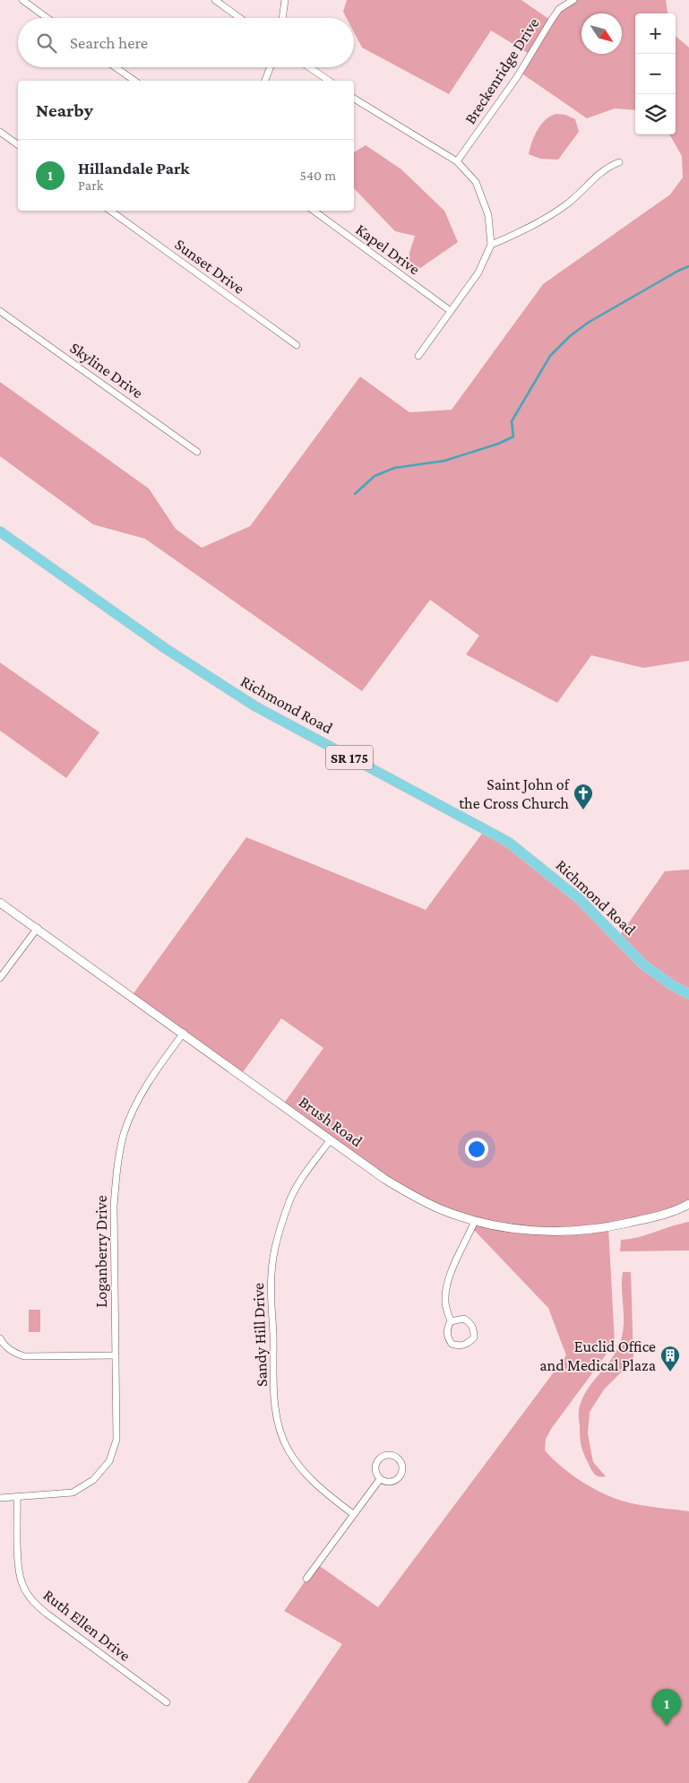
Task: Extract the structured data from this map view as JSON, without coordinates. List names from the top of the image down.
{
  "streets": {
    "main road": ["Richmond Road", "SR 175"],
    "street": [
      "Breckenridge Drive",
      "Kapel Drive",
      "Sunset Drive",
      "Skyline Drive",
      "Brush Road",
      "Loganberry Drive",
      "Sandy Hill Drive",
      "Ruth Ellen Drive"
    ]
  },
  "crossings": [
    ["Brush Road", "Loganberry Drive"],
    ["Brush Road", "Sandy Hill Drive"],
    ["Loganberry Drive", "Ruth Ellen Drive"]
  ],
  "places": {
    "church": ["Saint John of the Cross Church"],
    "building": ["Euclid Office and Medical Plaza"]
  },
  "north": "bottom right",
  "page": {
    "map_buttons": ["+", "−"],
    "search": "Search here",
    "heading": "Nearby",
    "list": [
      {
        "mark": "1",
        "name": "Hillandale Park",
        "note": "Park",
        "value": "540 m"
      }
    ],
    "pins": "1"
  }
}
